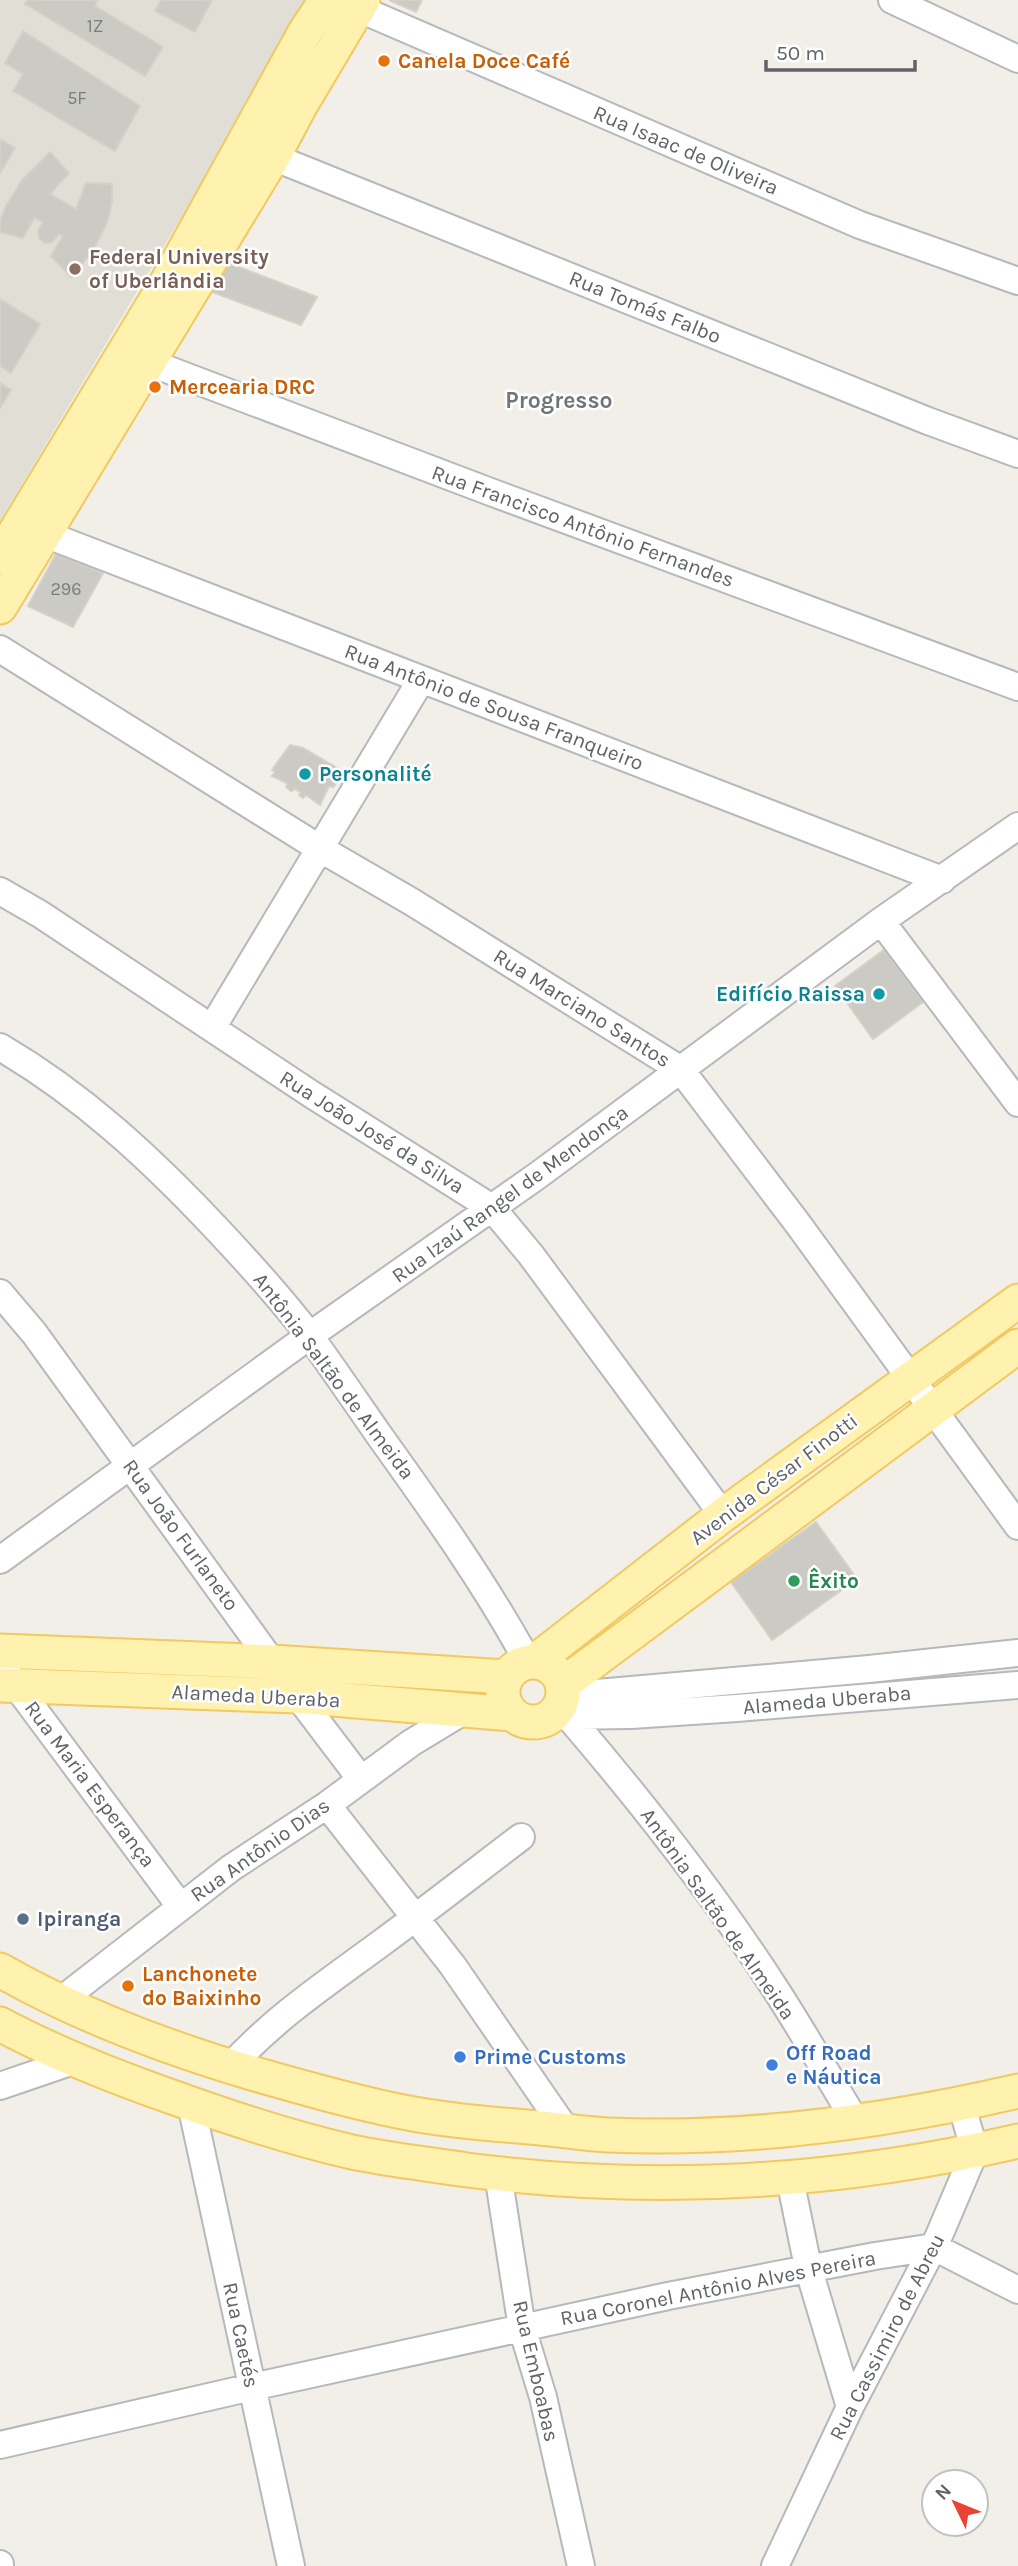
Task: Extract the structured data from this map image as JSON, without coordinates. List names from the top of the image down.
{
  "streets": {
    "main road": ["Avenida César Finotti", "Alameda Uberaba"],
    "street": [
      "Rua Isaac de Oliveira",
      "Rua Tomás Falbo",
      "Rua Francisco Antônio Fernandes",
      "Rua Antônio de Sousa Franqueiro",
      "Rua Marciano Santos",
      "Rua João José da Silva",
      "Rua Izaú Rangel de Mendonça",
      "Antônia Saltão de Almeida",
      "Rua João Furlaneto",
      "Rua Maria Esperança",
      "Rua Antônio Dias",
      "Rua Coronel Antônio Alves Pereira",
      "Rua Caetés",
      "Rua Cassimiro de Abreu",
      "Rua Emboabas"
    ]
  },
  "crossings": [
    ["Rua Antônio de Sousa Franqueiro", "Rua Izaú Rangel de Mendonça"],
    ["Rua Marciano Santos", "Rua Izaú Rangel de Mendonça"],
    ["Rua Marciano Santos", "Avenida César Finotti"],
    ["Rua João José da Silva", "Rua Izaú Rangel de Mendonça"],
    ["Rua João José da Silva", "Avenida César Finotti"],
    ["Rua Izaú Rangel de Mendonça", "Antônia Saltão de Almeida"],
    ["Rua Izaú Rangel de Mendonça", "Rua João Furlaneto"],
    ["Antônia Saltão de Almeida", "Avenida César Finotti"],
    ["Antônia Saltão de Almeida", "Alameda Uberaba"],
    ["Avenida César Finotti", "Alameda Uberaba"],
    ["Rua João Furlaneto", "Alameda Uberaba"],
    ["Rua João Furlaneto", "Rua Antônio Dias"],
    ["Alameda Uberaba", "Rua Maria Esperança"],
    ["Alameda Uberaba", "Rua Antônio Dias"],
    ["Rua Maria Esperança", "Rua Antônio Dias"],
    ["Rua Coronel Antônio Alves Pereira", "Rua Caetés"],
    ["Rua Coronel Antônio Alves Pereira", "Rua Cassimiro de Abreu"],
    ["Rua Coronel Antônio Alves Pereira", "Rua Emboabas"]
  ],
  "districts": ["Progresso"],
  "places": [
    "Canela Doce Café",
    "Federal University of Uberlândia",
    "Mercearia DRC",
    "Personalité",
    "Edifício Raissa",
    "Êxito",
    "Ipiranga",
    "Lanchonete do Baixinho",
    "Prime Customs",
    "Off Road e Náutica"
  ],
  "house_numbers": ["1Z", "5F", "296"],
  "scale_bar": "50 m",
  "north": "top left"
}
